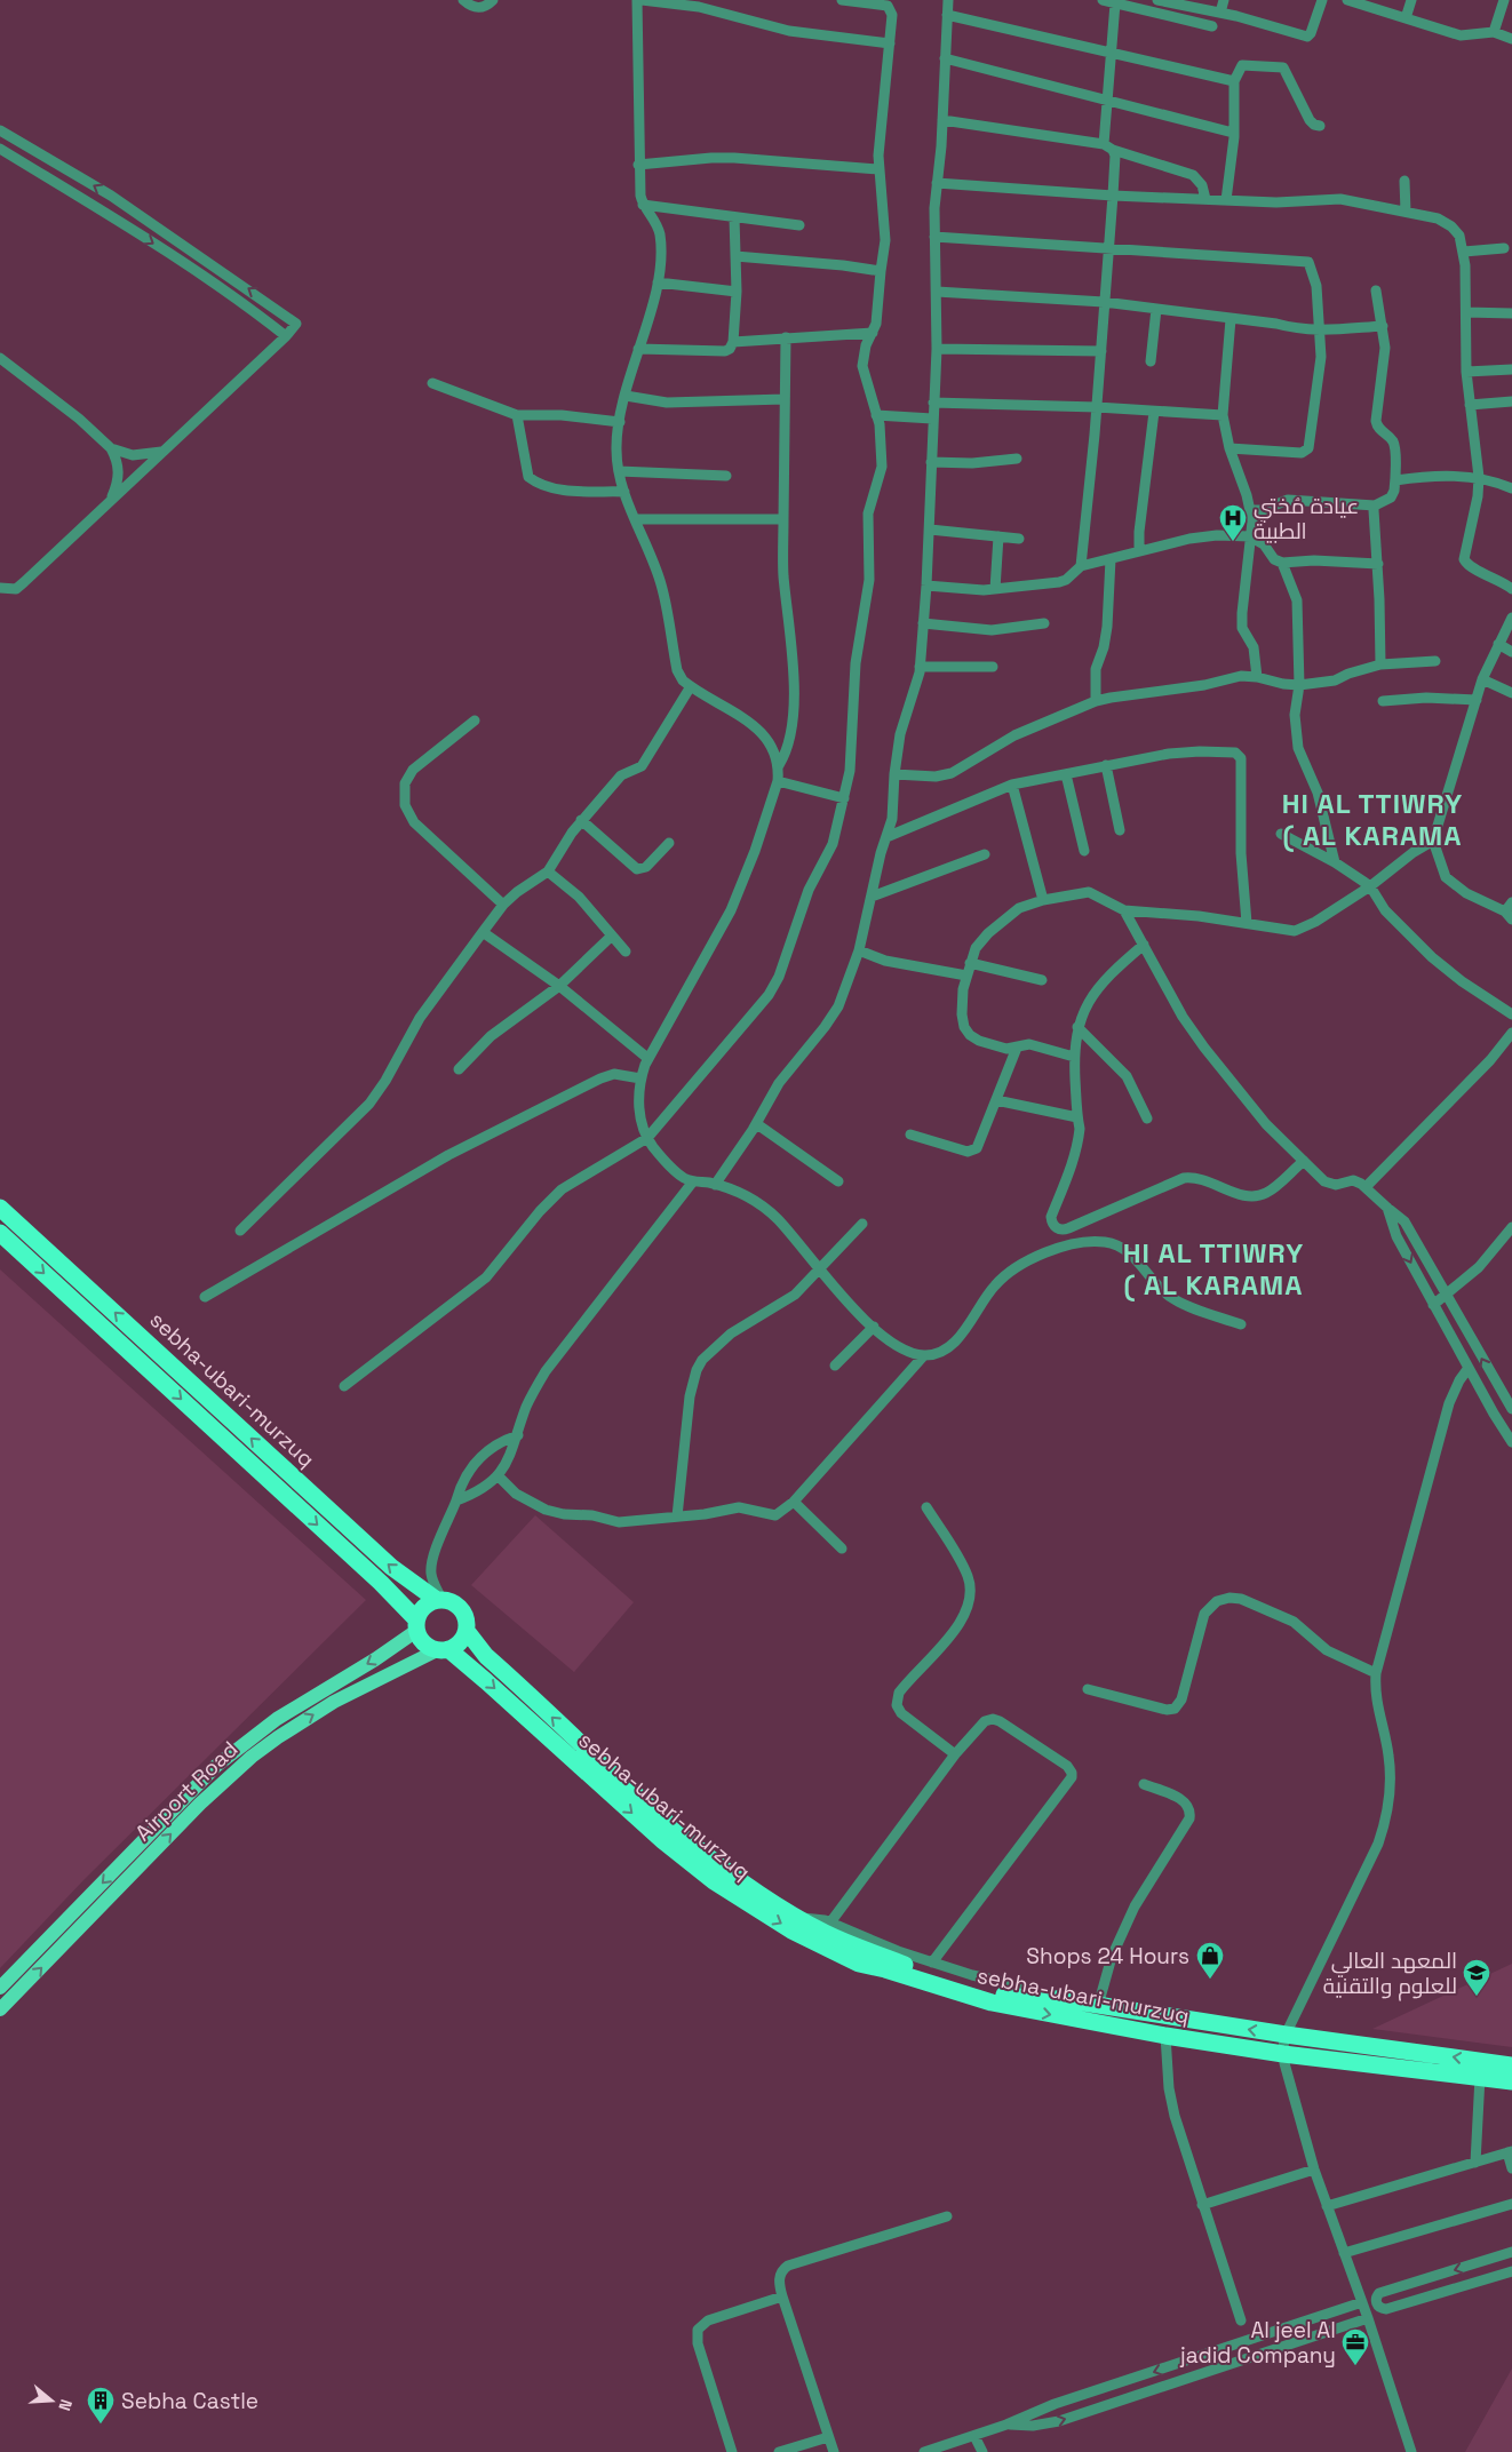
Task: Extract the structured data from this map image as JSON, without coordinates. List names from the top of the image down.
{
  "streets": {
    "highway": ["sebha-ubari-murzuq"],
    "main road": ["Airport Road"]
  },
  "crossings": [
    ["sebha-ubari-murzuq", "Airport Road"]
  ],
  "districts": ["HI AL TTIWRY ( AL KARAMA", "HI AL TTIWRY ( AL KARAMA"],
  "places": {
    "hospital": ["عيادة مُختي الطبية"],
    "shop": ["Shops 24 Hours"],
    "school or university": ["المعهد العالي للعلوم والتقنية"],
    "office": ["Al jeel Al jadid Company"],
    "building": ["Sebha Castle"]
  },
  "north": "right"
}
